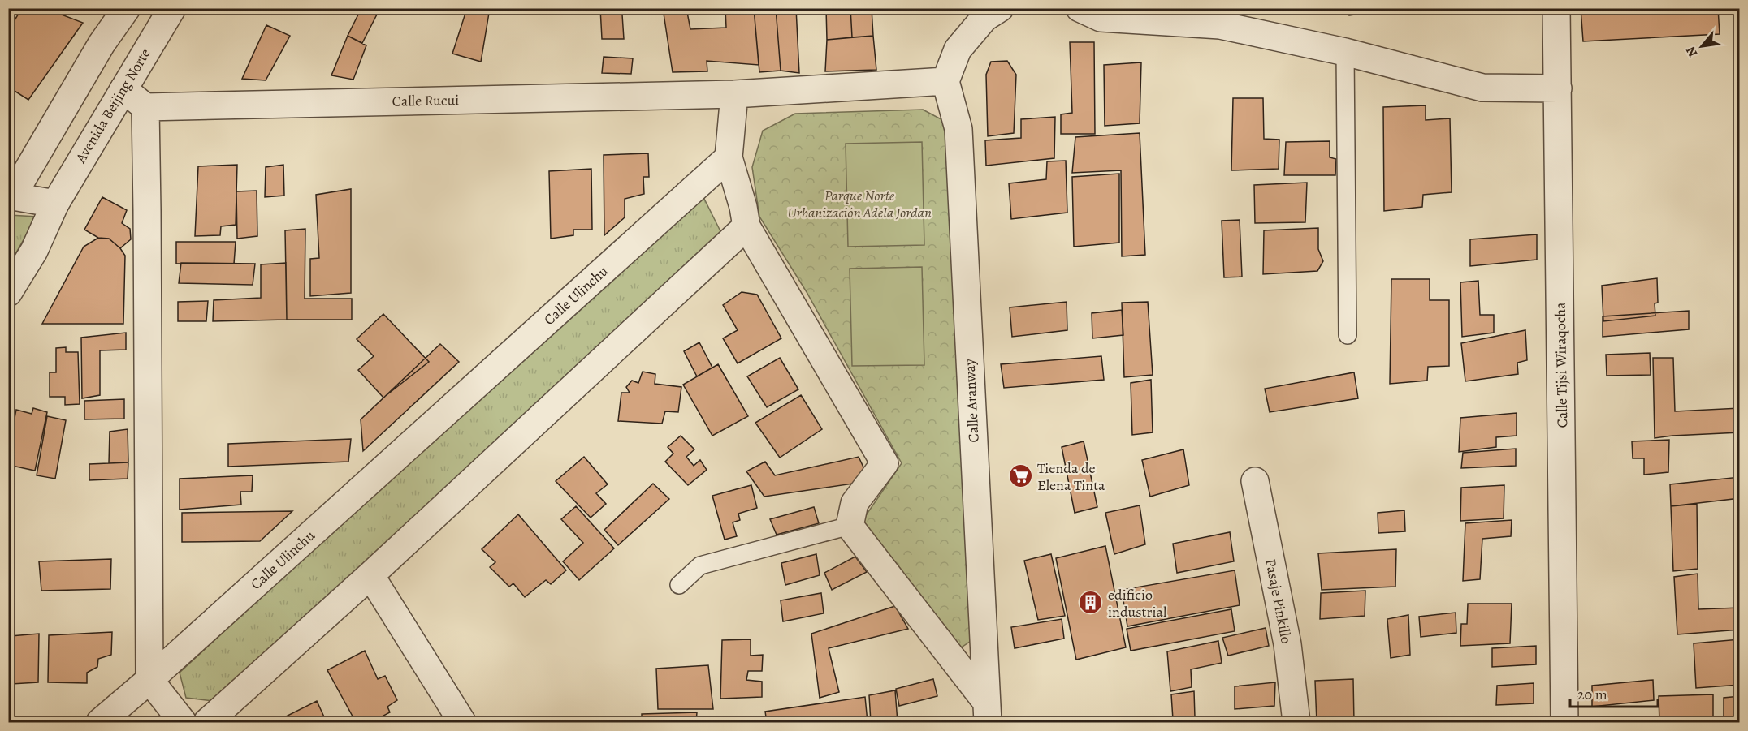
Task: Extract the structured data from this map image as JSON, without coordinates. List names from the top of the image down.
{
  "streets": {
    "street": [
      "Calle Rucui",
      "Avenida Beijing Norte",
      "Calle Ulinchu",
      "Calle Tijsi Wiraqocha",
      "Calle Aranway",
      "Pasaje Pinkillo"
    ]
  },
  "parks": ["Parque Norte Urbanización Adela Jordan"],
  "places": {
    "supermarket": ["Tienda de Elena Tinta"],
    "building": ["edificio industrial"]
  },
  "scale_bar": "20 m",
  "north": "bottom left"
}
